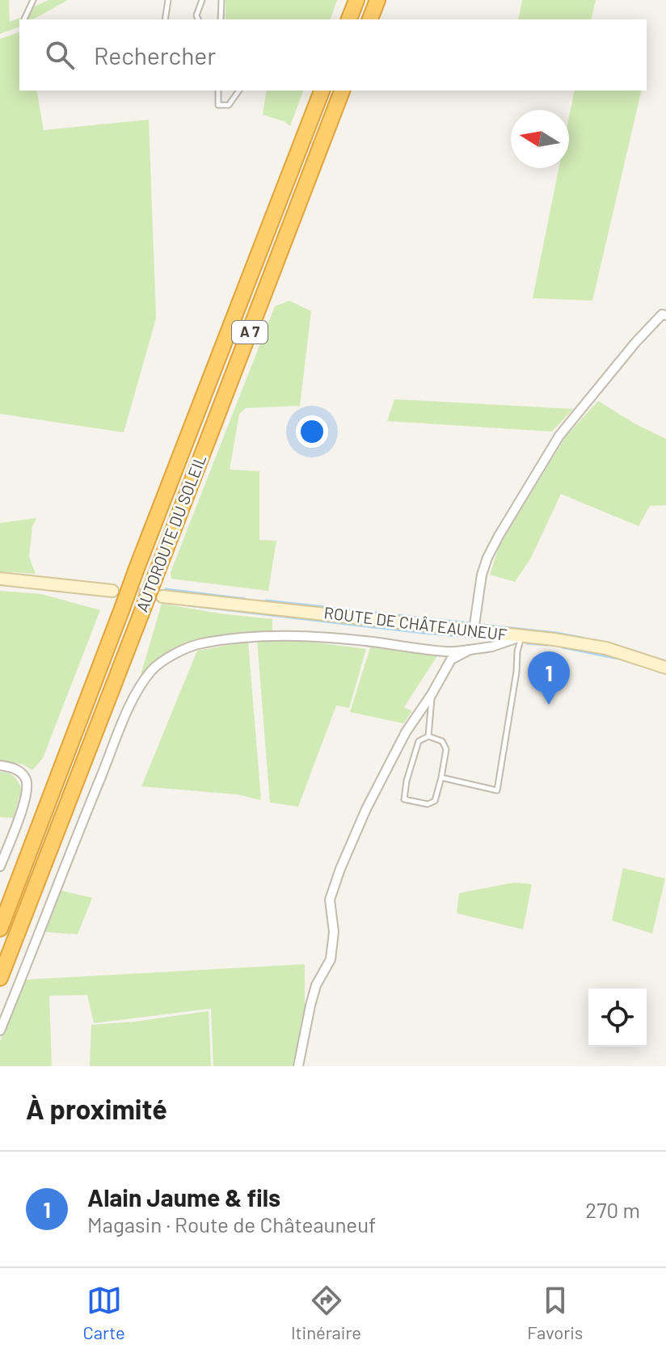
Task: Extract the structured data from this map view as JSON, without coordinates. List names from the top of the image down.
{
  "streets": {
    "highway": ["A 7", "AUTOROUTE DU SOLEIL"],
    "main road": ["ROUTE DE CHÂTEAUNEUF"]
  },
  "north": "left",
  "page": {
    "search": "Rechercher",
    "pins": "1",
    "heading": "À proximité",
    "list": [
      {
        "mark": "1",
        "name": "Alain Jaume & fils",
        "note": "Magasin · Route de Châteauneuf",
        "value": "270 m"
      }
    ],
    "nav": ["Carte", "Itinéraire", "Favoris"]
  }
}
